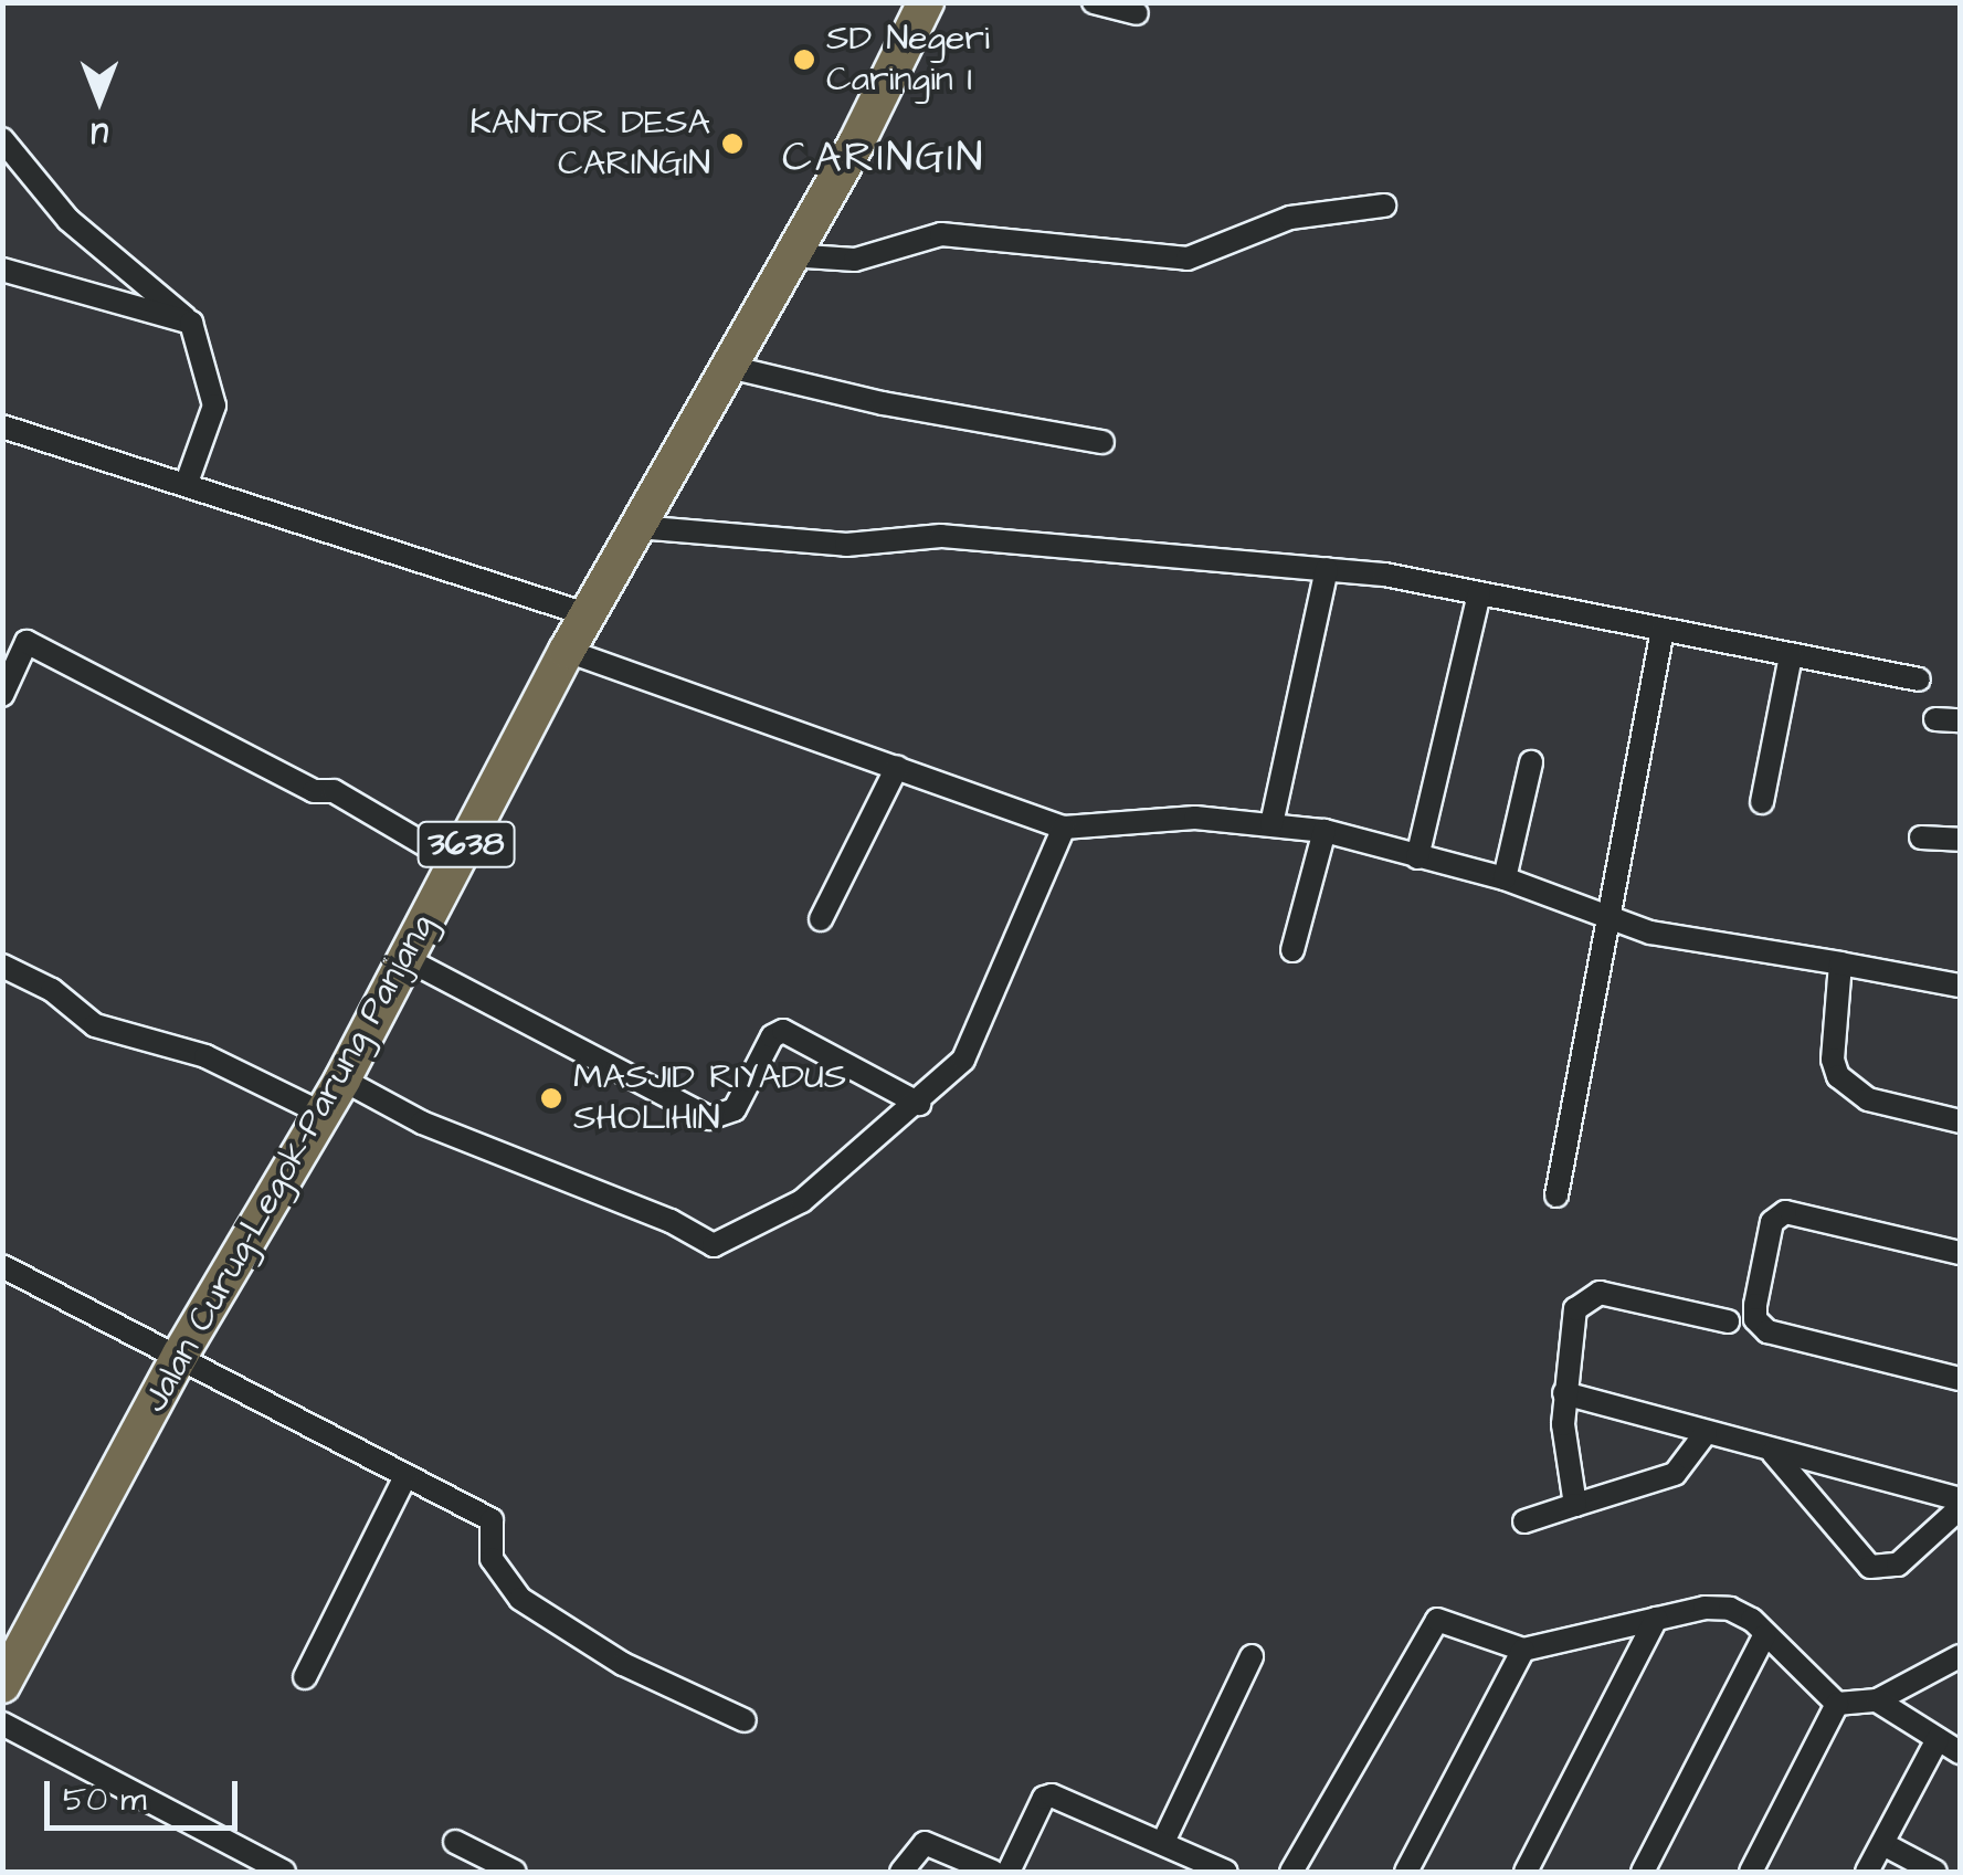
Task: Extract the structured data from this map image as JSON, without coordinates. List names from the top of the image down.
{
  "streets": {
    "main road": ["3638", "Jalan Curug–Legok–Parung Panjang"]
  },
  "districts": ["CARINGIN"],
  "places": ["SD Negeri Caringin I", "KANTOR DESA CARINGIN", "MASJID RIYADUS SHOLIHIN"],
  "scale_bar": "50 m",
  "north": "bottom"
}
